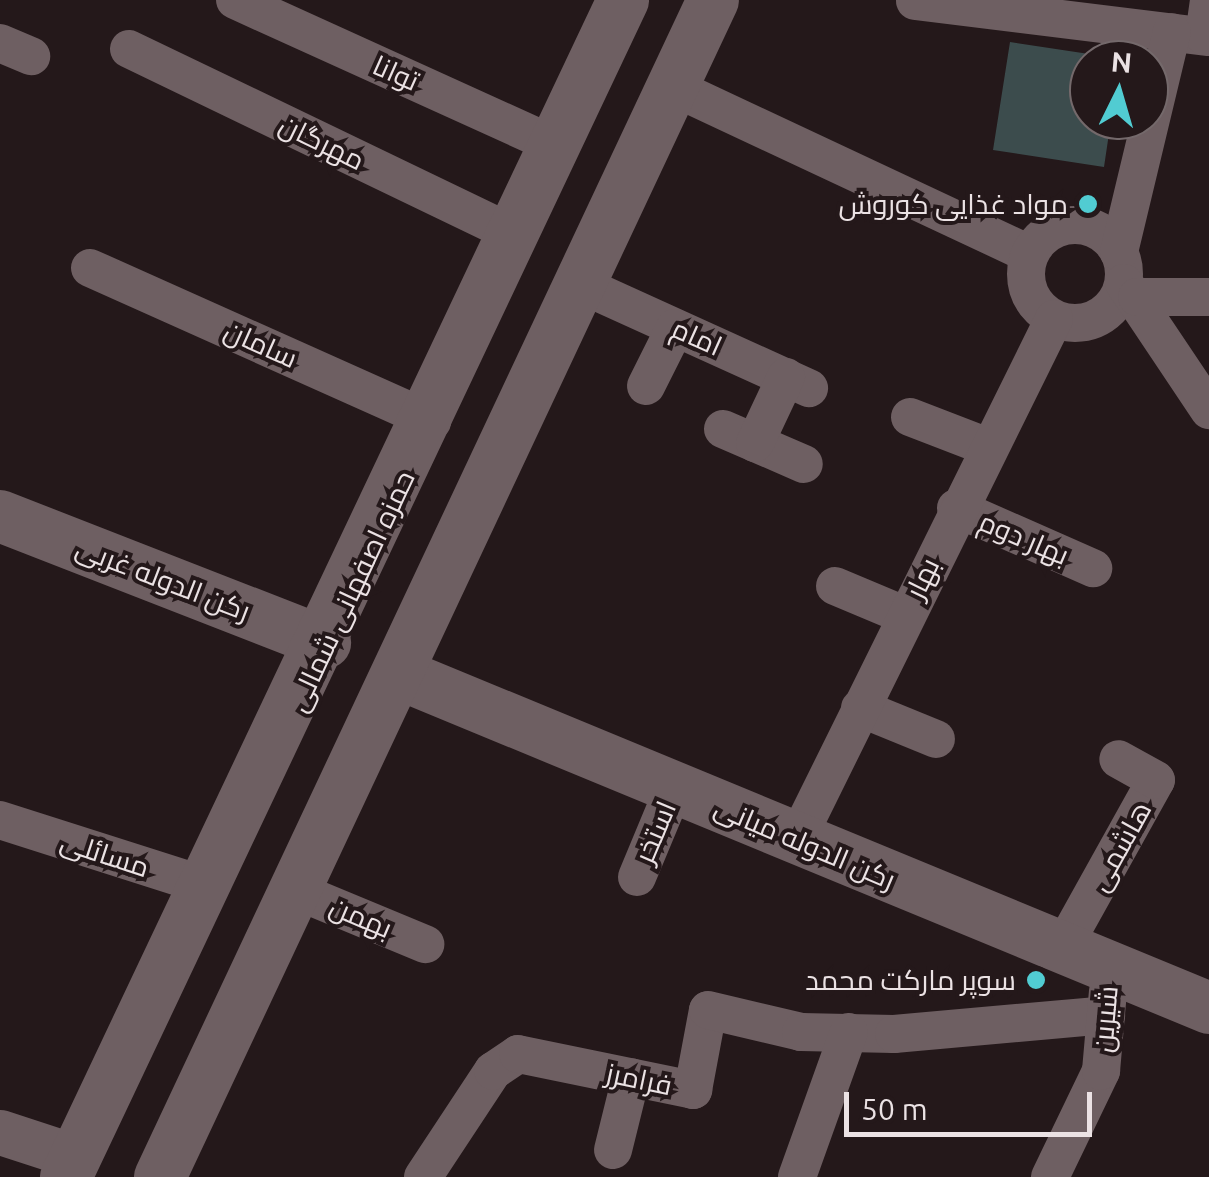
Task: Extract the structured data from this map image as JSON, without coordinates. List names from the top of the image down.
{
  "streets": {
    "main road": ["رکن الدوله غربی", "حمزه اصفهانی شمالی", "رکن الدوله میانی"],
    "street": [
      "توانا",
      "مهرگان",
      "امام",
      "سامان",
      "بهار دوم",
      "بهار",
      "استخر",
      "هاشمی",
      "مسائلی",
      "بهمن",
      "شیرین",
      "فرامرز"
    ]
  },
  "crossings": [
    ["توانا", "حمزه اصفهانی شمالی"],
    ["مهرگان", "حمزه اصفهانی شمالی"],
    ["سامان", "حمزه اصفهانی شمالی"],
    ["بهار دوم", "بهار"],
    ["بهار", "رکن الدوله میانی"],
    ["رکن الدوله غربی", "حمزه اصفهانی شمالی"],
    ["حمزه اصفهانی شمالی", "مسائلی"],
    ["استخر", "رکن الدوله میانی"],
    ["رکن الدوله میانی", "هاشمی"],
    ["رکن الدوله میانی", "شیرین"],
    ["رکن الدوله میانی", "فرامرز"],
    ["شیرین", "فرامرز"]
  ],
  "places": ["مواد غذایی کوروش", "سوپر مارکت محمد"],
  "scale_bar": "50 m",
  "north": "top"
}
